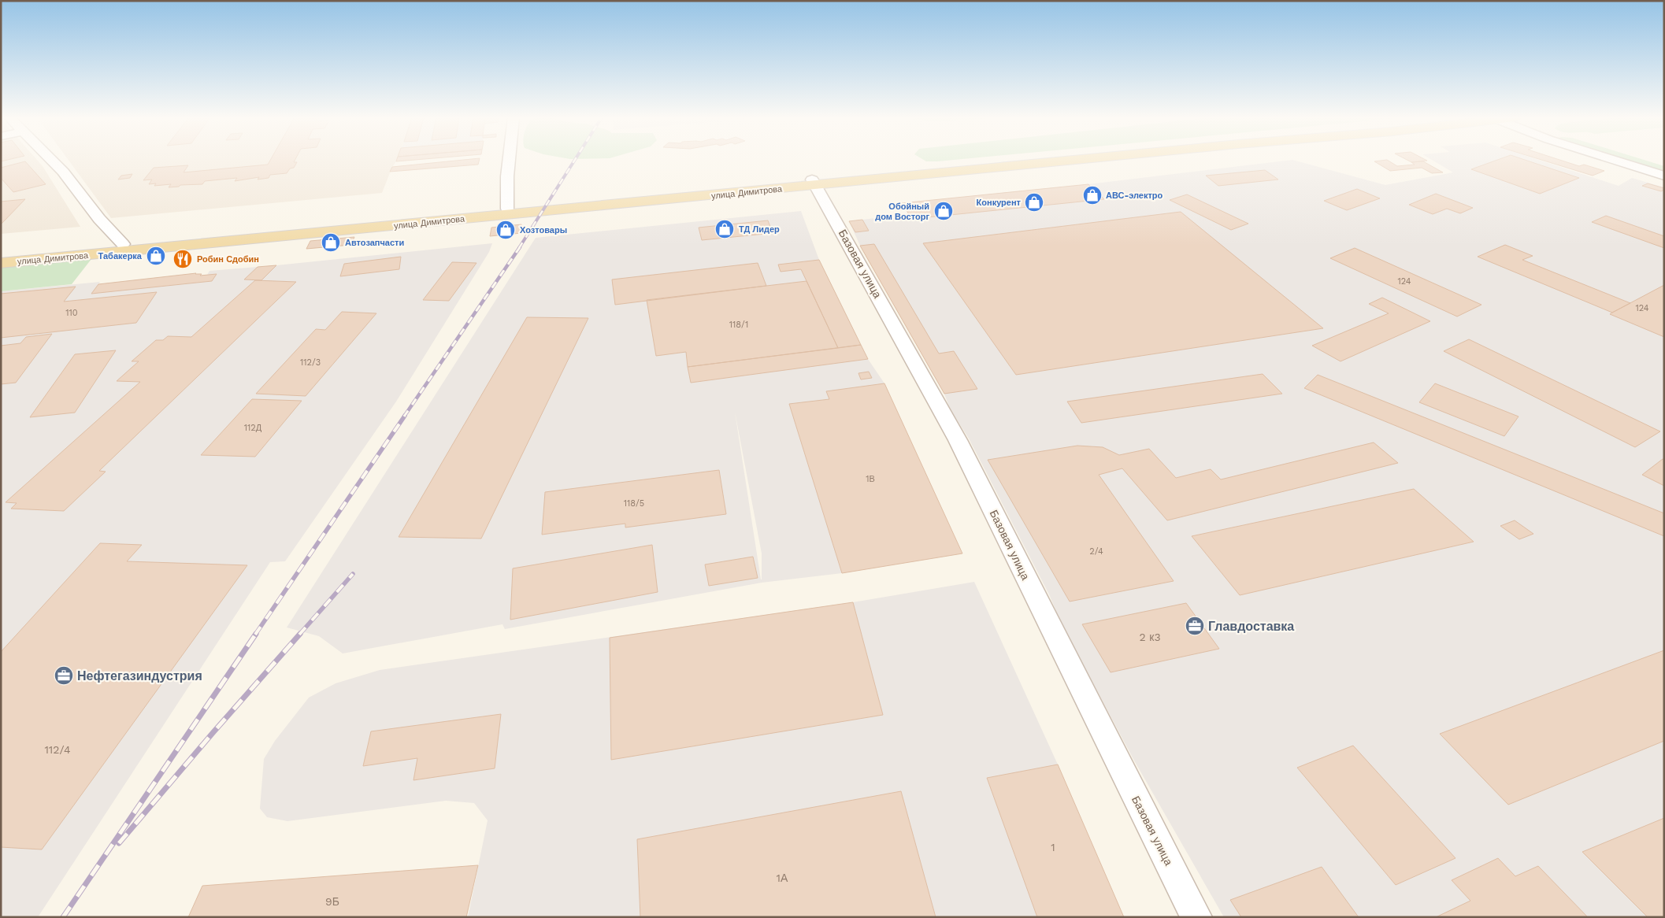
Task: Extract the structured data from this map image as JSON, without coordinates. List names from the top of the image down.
{
  "streets": {
    "main road": ["улица Димитрова"],
    "street": ["Базовая улица"]
  },
  "crossings": [
    ["улица Димитрова", "Базовая улица"]
  ],
  "places": {
    "shop": [
      "АВС-электро",
      "Конкурент",
      "Обойный дом Восторг",
      "ТД Лидер",
      "Хозтовары",
      "Автозапчасти",
      "Табакерка"
    ],
    "restaurant": ["Робин Сдобин"],
    "office": ["Главдоставка", "Нефтегазиндустрия"]
  },
  "house_numbers": [
    "124",
    "124",
    "110",
    "118/1",
    "112/3",
    "112Д",
    "1В",
    "118/5",
    "2/4",
    "2 к3",
    "112/4",
    "1",
    "1А",
    "9Б"
  ]
}
